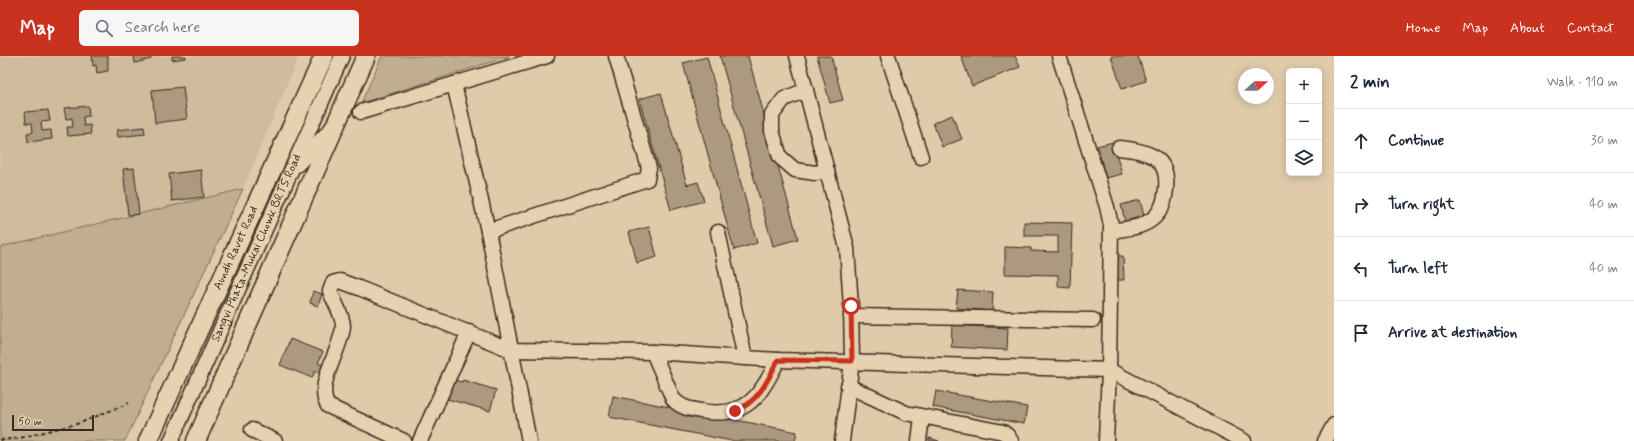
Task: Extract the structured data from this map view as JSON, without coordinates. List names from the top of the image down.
{
  "streets": {
    "main road": ["Aundh Ravet Road"],
    "lane": ["Sangvi Phata-Mukai Chowk BRTS Road"]
  },
  "scale_bar": "50 m",
  "north": "right",
  "page": {
    "header": "Map",
    "search": "Search here",
    "nav": [
      "Home",
      "Map",
      "About",
      "Contact"
    ],
    "heading": ["2 min", "Walk · 110 m"],
    "map_buttons": ["+", "−"],
    "list": [
      ["Continue", "30 m"],
      ["Turn right", "40 m"],
      ["Turn left", "40 m"],
      "Arrive at destination"
    ],
    "scale": "50 m"
  }
}
